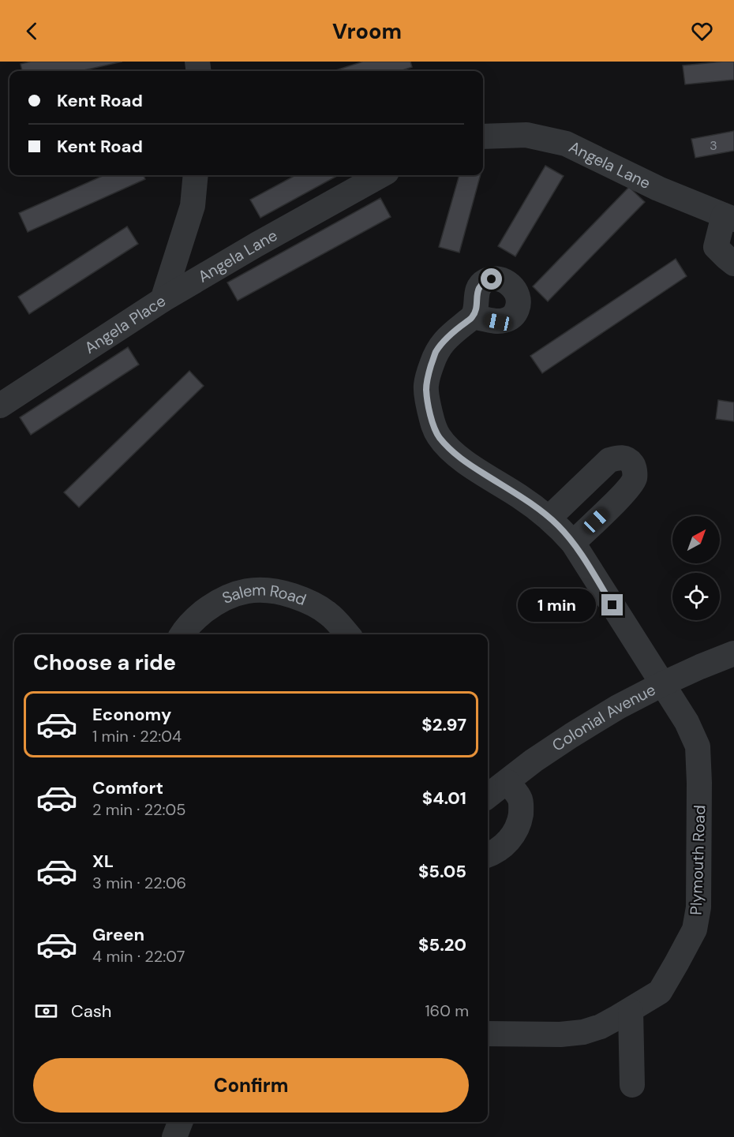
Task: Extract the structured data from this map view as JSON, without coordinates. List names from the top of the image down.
{
  "streets": {
    "street": [
      "Angela Lane",
      "Angela Place",
      "Salem Road",
      "Colonial Avenue",
      "Plymouth Road"
    ]
  },
  "crossings": [
    ["Angela Lane", "Angela Place"],
    ["Colonial Avenue", "Plymouth Road"]
  ],
  "house_numbers": ["3"],
  "north": "top right",
  "page": {
    "header": "Vroom",
    "banner": ["Kent Road", "Kent Road"],
    "bubble": "1 min",
    "heading": "Choose a ride",
    "list": [
      {
        "name": "Economy",
        "note": "1 min · 22:04",
        "value": "$2.97"
      },
      {
        "name": "Comfort",
        "note": "2 min · 22:05",
        "value": "$4.01"
      },
      {
        "name": "XL",
        "note": "3 min · 22:06",
        "value": "$5.05"
      },
      {
        "name": "Green",
        "note": "4 min · 22:07",
        "value": "$5.20"
      }
    ],
    "pay": ["Cash", "160 m"],
    "buttons": "Confirm"
  }
}
